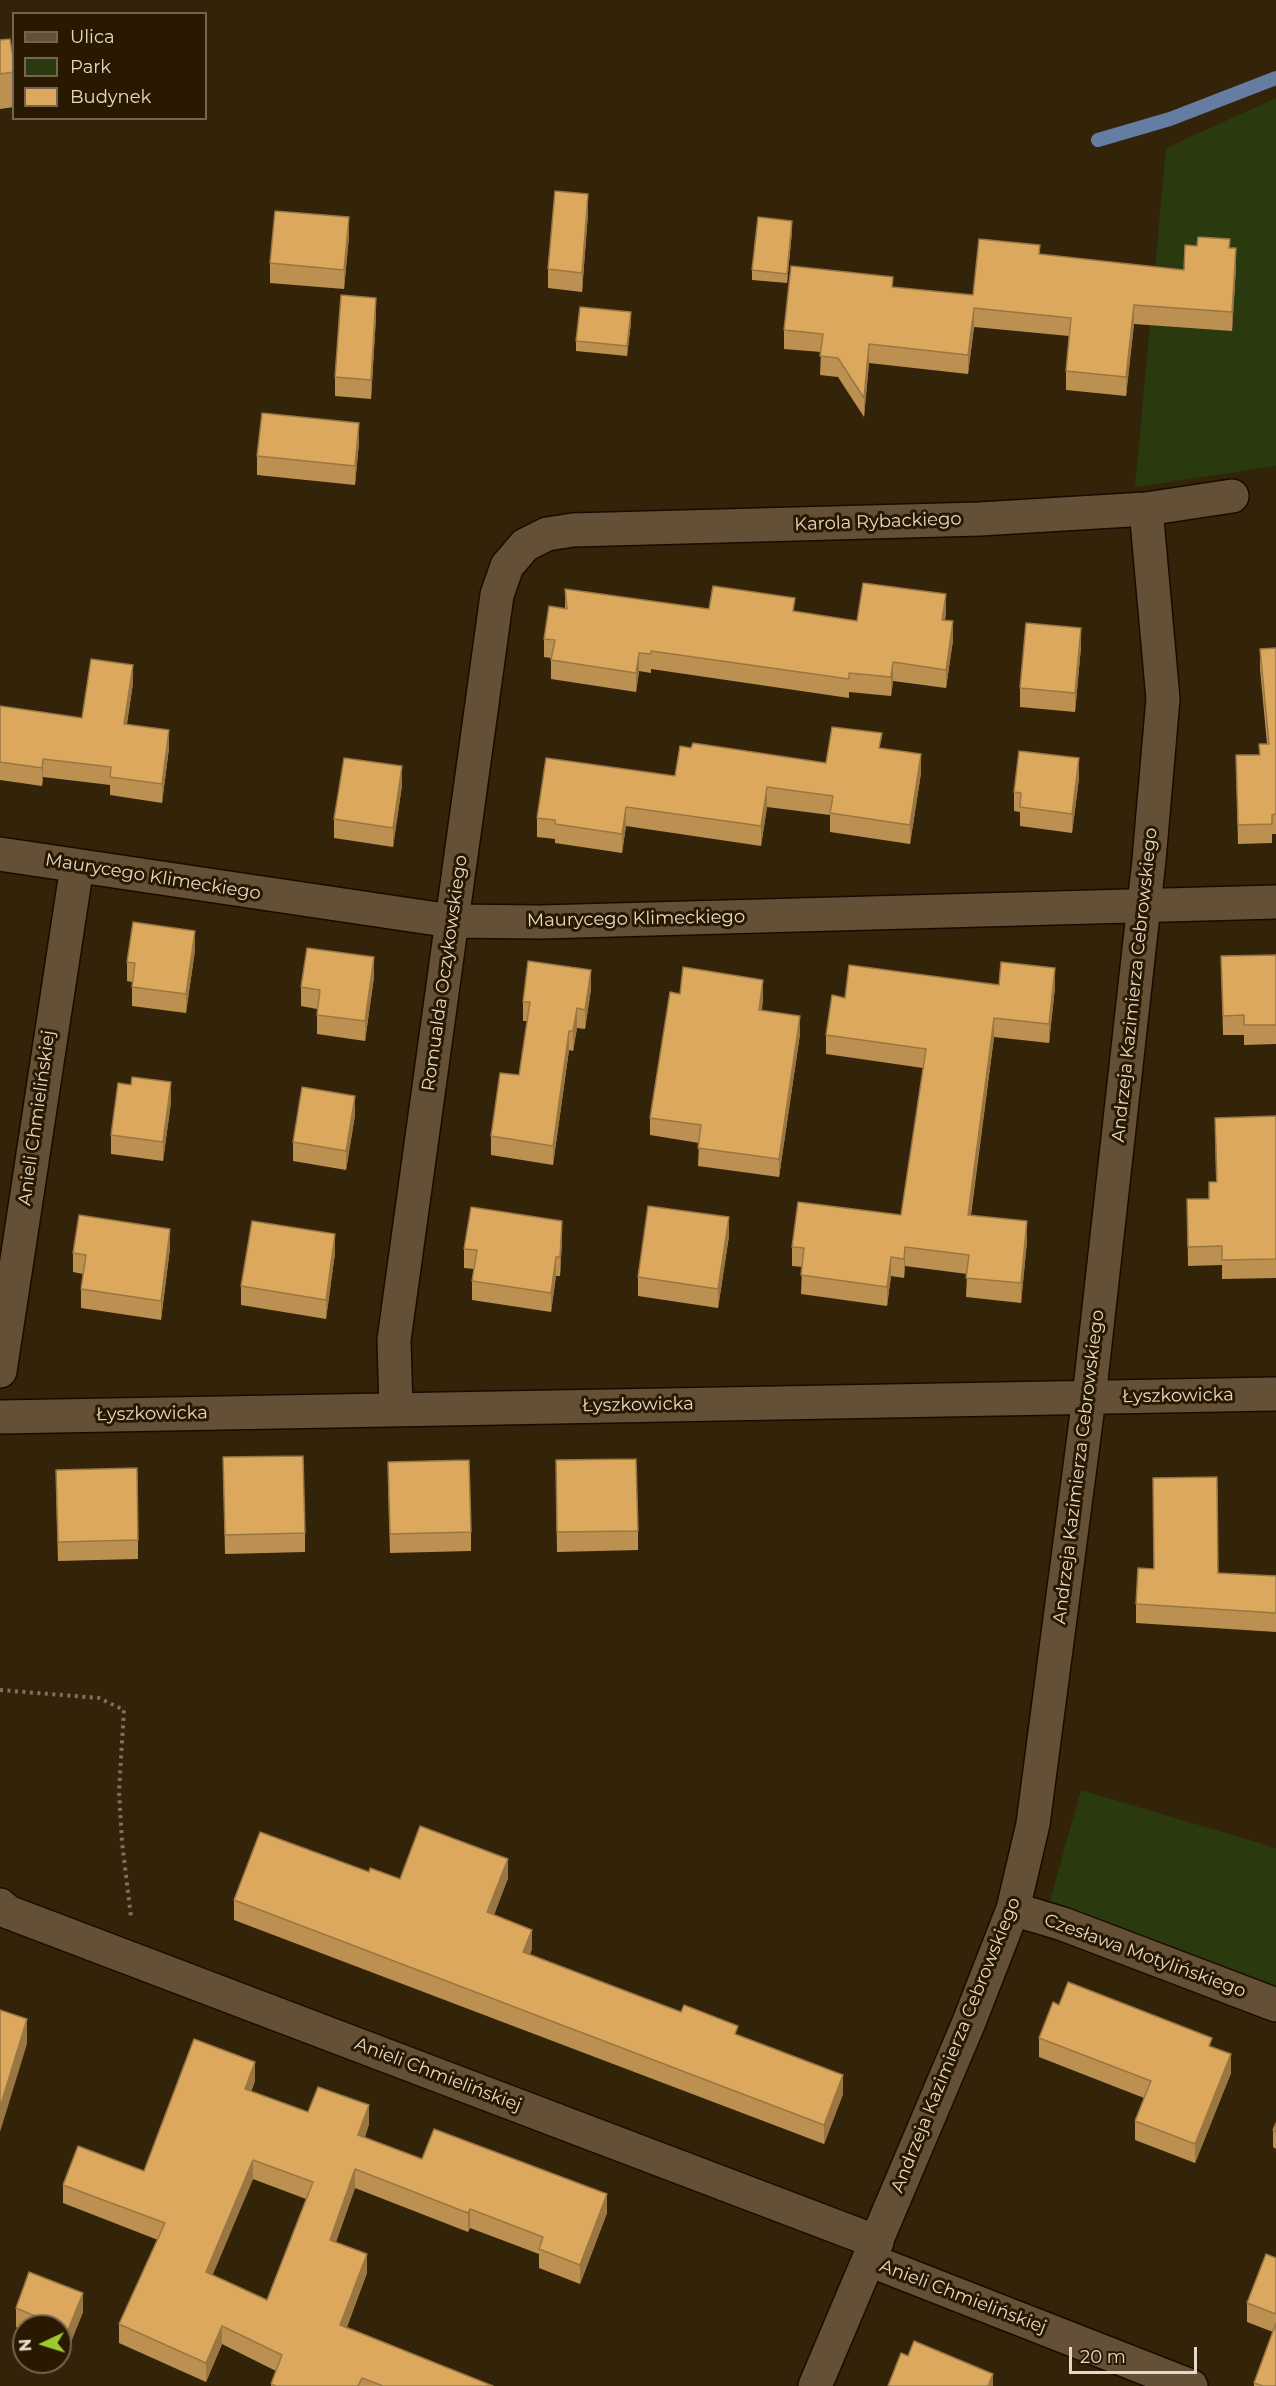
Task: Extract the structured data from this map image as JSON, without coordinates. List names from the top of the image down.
{
  "streets": {
    "street": [
      "Karola Rybackiego",
      "Maurycego Klimeckiego",
      "Romualda Oczykowskiego",
      "Andrzeja Kazimierza Cebrowskiego",
      "Anieli Chmielińskiej",
      "Łyszkowicka",
      "Czesława Motylińskiego"
    ]
  },
  "crossings": [
    ["Karola Rybackiego", "Romualda Oczykowskiego"],
    ["Karola Rybackiego", "Andrzeja Kazimierza Cebrowskiego"],
    ["Maurycego Klimeckiego", "Romualda Oczykowskiego"],
    ["Maurycego Klimeckiego", "Andrzeja Kazimierza Cebrowskiego"],
    ["Maurycego Klimeckiego", "Anieli Chmielińskiej"],
    ["Romualda Oczykowskiego", "Łyszkowicka"],
    ["Andrzeja Kazimierza Cebrowskiego", "Anieli Chmielińskiej"],
    ["Andrzeja Kazimierza Cebrowskiego", "Łyszkowicka"],
    ["Andrzeja Kazimierza Cebrowskiego", "Czesława Motylińskiego"]
  ],
  "legend": ["Ulica", "Park", "Budynek"],
  "scale_bar": "20 m",
  "north": "left"
}
